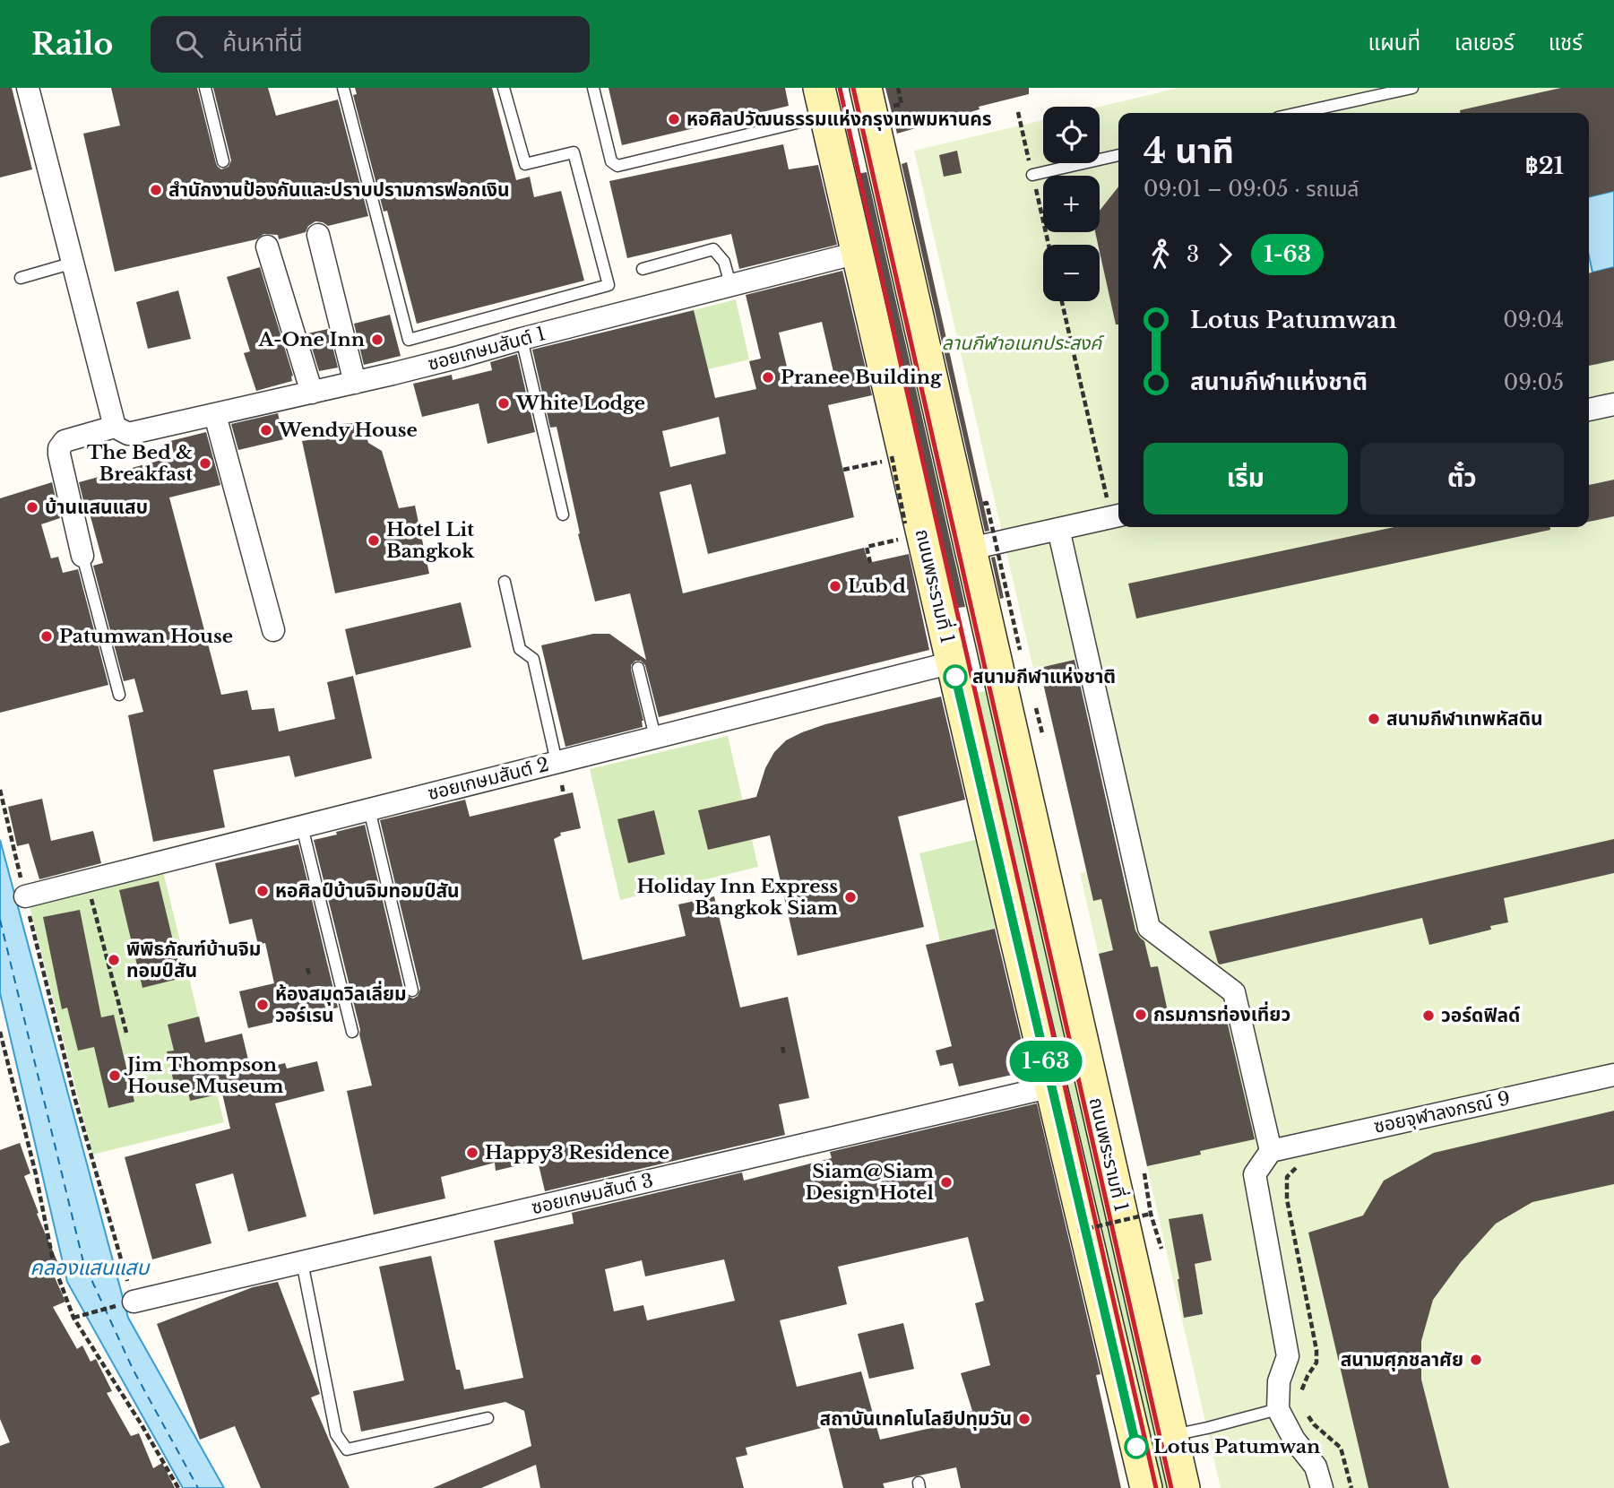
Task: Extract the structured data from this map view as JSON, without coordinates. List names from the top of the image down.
{
  "streets": {
    "main road": ["ถนนพระรามที่ 1"],
    "street": [
      "ซอยเกษมสันต์ 1",
      "ซอยเกษมสันต์ 2",
      "ซอยจุฬาลงกรณ์ 9",
      "ซอยเกษมสันต์ 3"
    ]
  },
  "crossings": [
    ["ซอยเกษมสันต์ 1", "ถนนพระรามที่ 1"],
    ["ถนนพระรามที่ 1", "ซอยเกษมสันต์ 2"],
    ["ถนนพระรามที่ 1", "ซอยเกษมสันต์ 3"]
  ],
  "water": ["คลองแสนแสบ"],
  "parks": ["ลานกีฬาอเนกประสงค์"],
  "places": [
    "หอศิลปวัฒนธรรมแห่งกรุงเทพมหานคร",
    "สำนักงานป้องกันและปราบปรามการฟอกเงิน",
    "A-One Inn",
    "Pranee Building",
    "White Lodge",
    "Wendy House",
    "The Bed & Breakfast",
    "บ้านแสนแสบ",
    "Hotel Lit Bangkok",
    "Lub d",
    "Patumwan House",
    "สนามกีฬาแห่งชาติ",
    "สนามกีฬาเทพหัสดิน",
    "หอศิลป์บ้านจิมทอมป์สัน",
    "Holiday Inn Express Bangkok Siam",
    "พิพิธภัณฑ์บ้านจิม ทอมป์สัน",
    "ห้องสมุดวิลเลี่ยม วอร์เรน",
    "กรมการท่องเที่ยว",
    "วอร์ดฟิลด์",
    "Jim Thompson House Museum",
    "Happy3 Residence",
    "Siam@Siam Design Hotel",
    "สนามศุภชลาศัย",
    "สถาบันเทคโนโลยีปทุมวัน",
    "Lotus Patumwan"
  ],
  "lines": ["bus line 1-63"],
  "page": {
    "header": "Railo",
    "search": "ค้นหาที่นี่",
    "nav": ["แผนที่", "เลเยอร์", "แชร์"],
    "on_map": "1-63",
    "map_buttons": ["+", "−"],
    "heading": ["4 นาที", "09:01 – 09:05 · รถเมล์", "฿21"],
    "legs": ["3", "1-63"],
    "list": [
      {
        "name": "Lotus Patumwan",
        "value": "09:04"
      },
      {
        "name": "สนามกีฬาแห่งชาติ",
        "value": "09:05"
      }
    ],
    "buttons": ["เริ่ม", "ตั๋ว"]
  }
}
